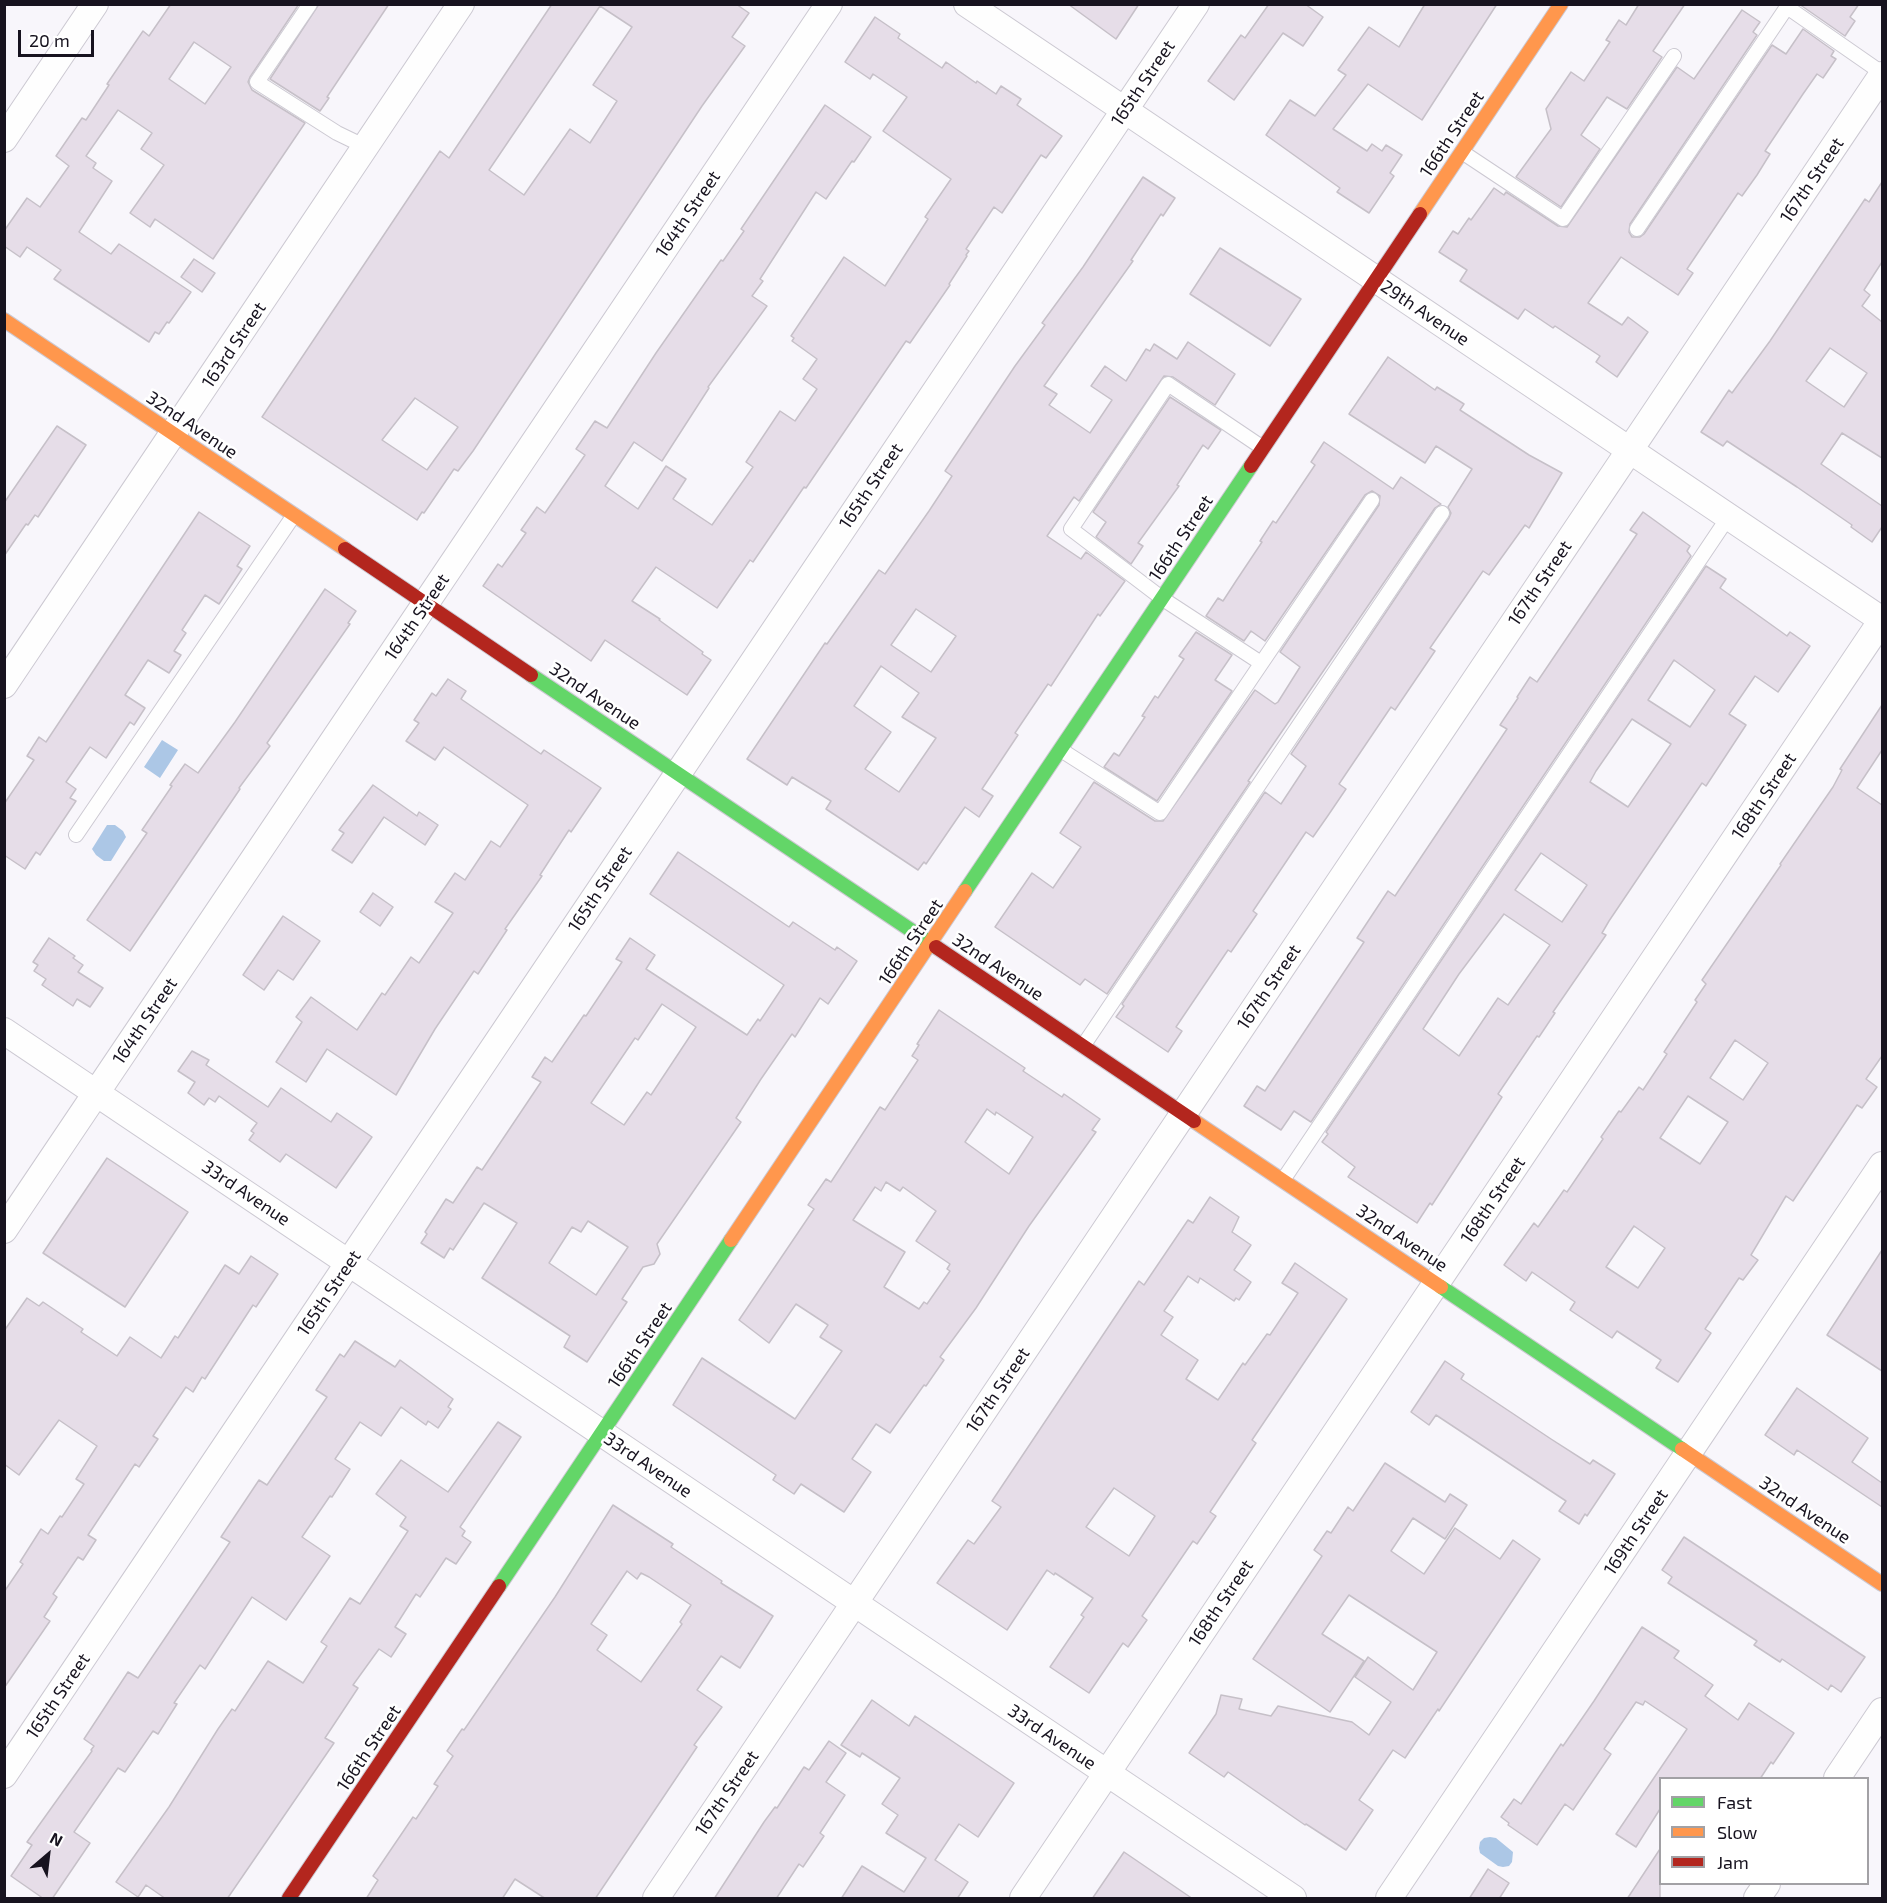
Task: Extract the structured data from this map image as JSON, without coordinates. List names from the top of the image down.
{
  "streets": {
    "street": [
      "165th Street",
      "166th Street",
      "167th Street",
      "164th Street",
      "29th Avenue",
      "163rd Street",
      "32nd Avenue",
      "168th Street",
      "33rd Avenue",
      "169th Street"
    ]
  },
  "crossings": [
    ["165th Street", "29th Avenue"],
    ["165th Street", "32nd Avenue"],
    ["165th Street", "33rd Avenue"],
    ["166th Street", "29th Avenue"],
    ["166th Street", "32nd Avenue"],
    ["166th Street", "33rd Avenue"],
    ["167th Street", "29th Avenue"],
    ["167th Street", "32nd Avenue"],
    ["167th Street", "33rd Avenue"],
    ["164th Street", "32nd Avenue"],
    ["164th Street", "33rd Avenue"],
    ["29th Avenue", "168th Street"],
    ["163rd Street", "32nd Avenue"],
    ["32nd Avenue", "168th Street"],
    ["32nd Avenue", "169th Street"],
    ["168th Street", "33rd Avenue"]
  ],
  "legend": ["Fast", "Slow", "Jam"],
  "scale_bar": "20 m",
  "north": "top right"
}
